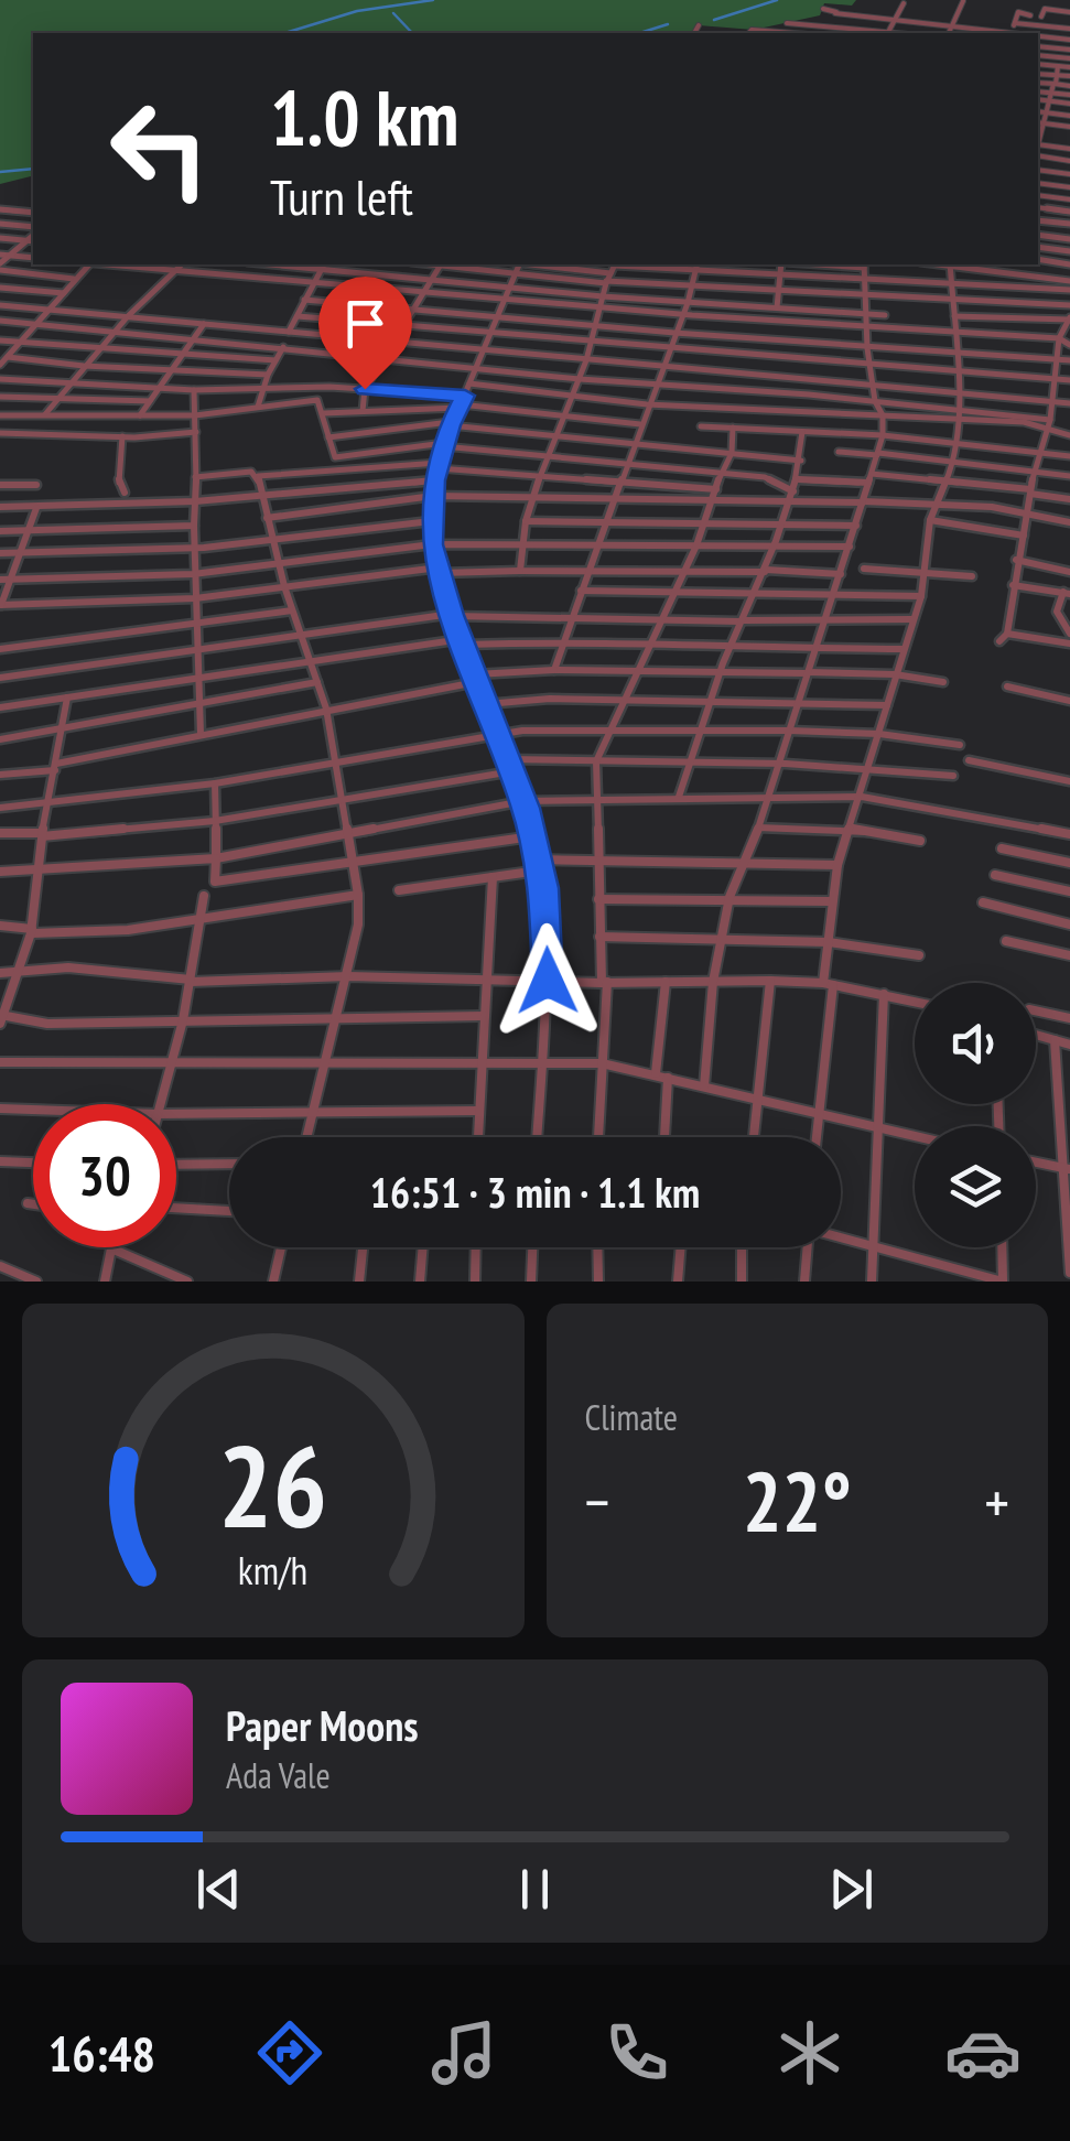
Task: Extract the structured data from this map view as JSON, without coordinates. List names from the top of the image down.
{
  "page": {
    "turn": ["1.0 km", "Turn left"],
    "limit": "30",
    "trip": "16:51 · 3 min · 1.1 km",
    "tile": "Climate",
    "heat": ["−", "22°", "+"],
    "song": ["Paper Moons", "Ada Vale"],
    "tabs": "16:48",
    "gauge": ["26", "km/h"]
  }
}
